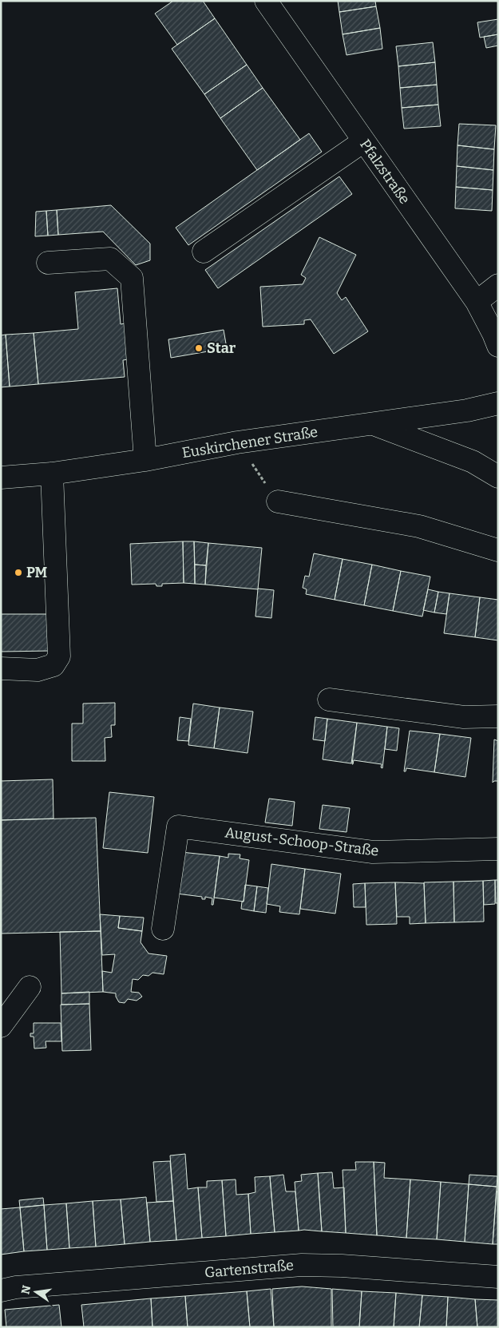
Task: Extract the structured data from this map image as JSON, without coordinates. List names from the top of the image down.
{
  "streets": {
    "street": [
      "Pfalzstraße",
      "Euskirchener Straße",
      "August-Schoop-Straße",
      "Gartenstraße"
    ]
  },
  "places": ["Star", "PM"],
  "north": "left"
}
